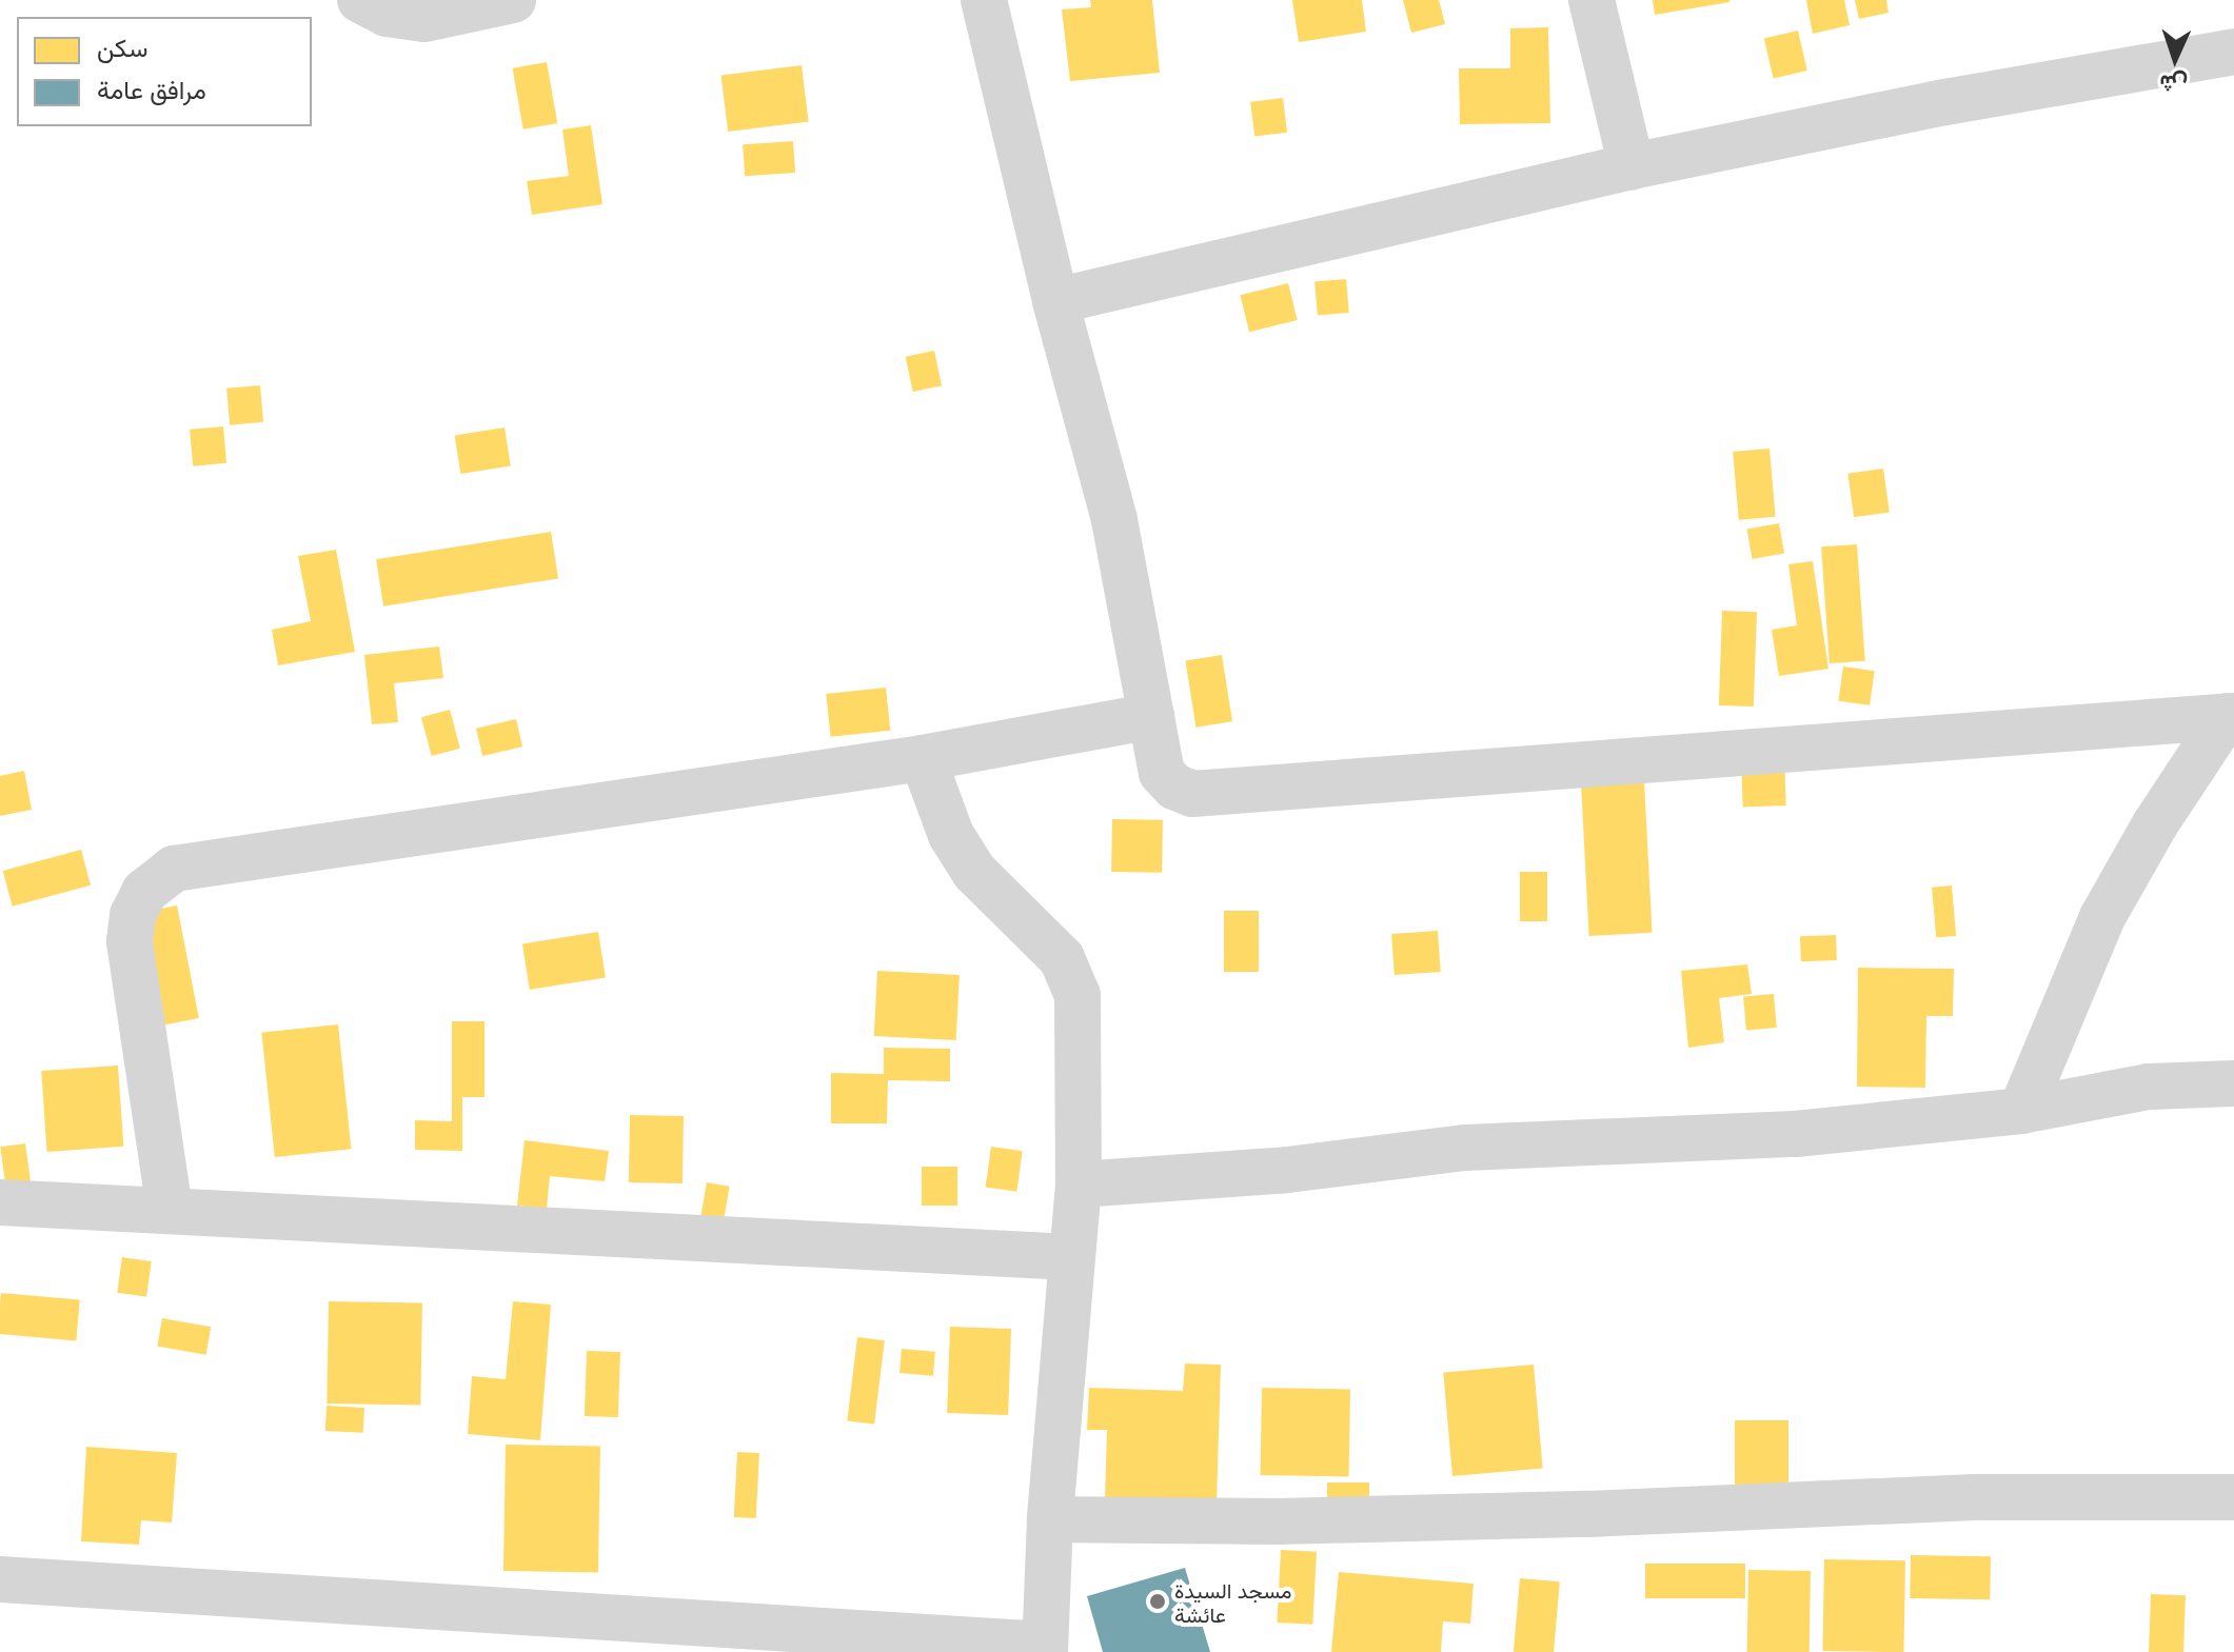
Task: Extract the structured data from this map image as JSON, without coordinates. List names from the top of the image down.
{
  "places": ["مسجد السيدة عائشة"],
  "legend": ["سكن", "مرافق عامة"],
  "north": "bottom"
}
